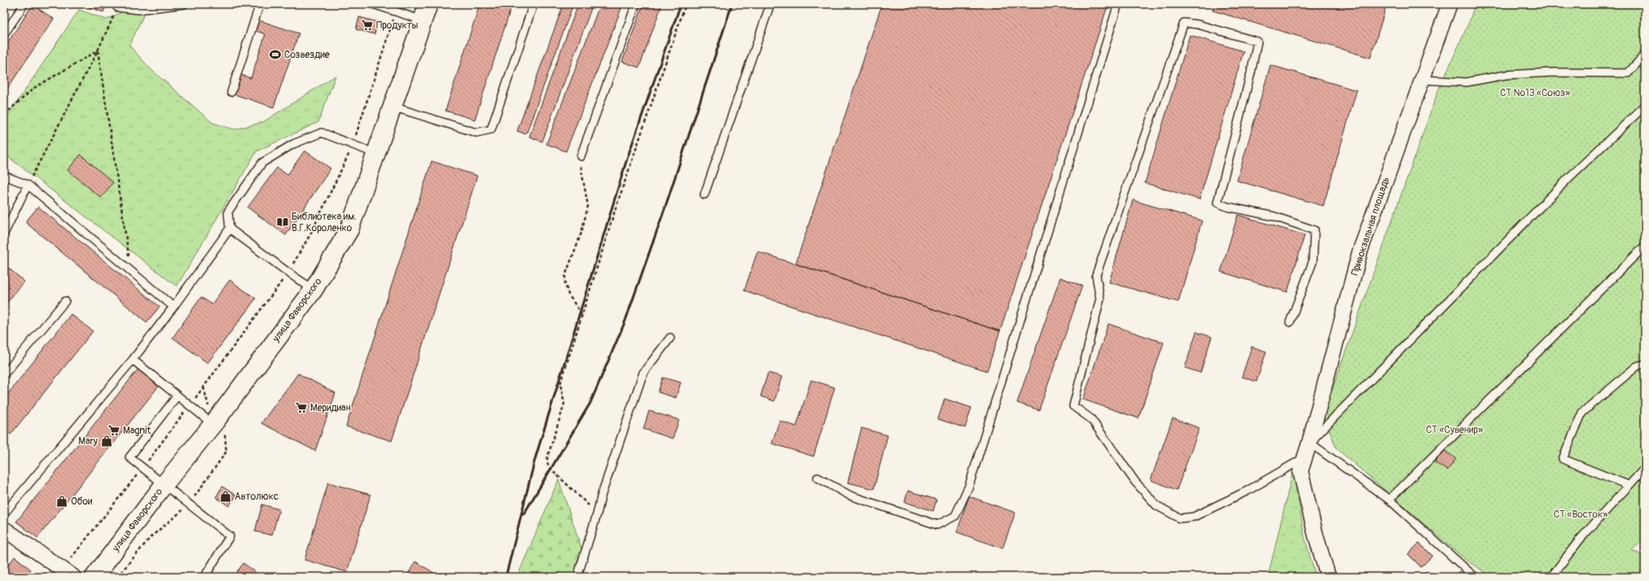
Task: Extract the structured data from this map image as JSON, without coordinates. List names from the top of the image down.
{
  "streets": {
    "street": ["Привокзальная площадь", "улица Фаворского"]
  },
  "parks": ["СТ №13 «Союз»", "СТ «Сувенир»", "СТ «Восток»"],
  "places": {
    "supermarket": ["Продукты", "Меридиан", "Magnit"],
    "sports": ["Созвездие"],
    "library": ["Библиотека им. В.Г.Короленко"],
    "shop": ["Mary", "Автолюкс", "Обои"]
  }
}
